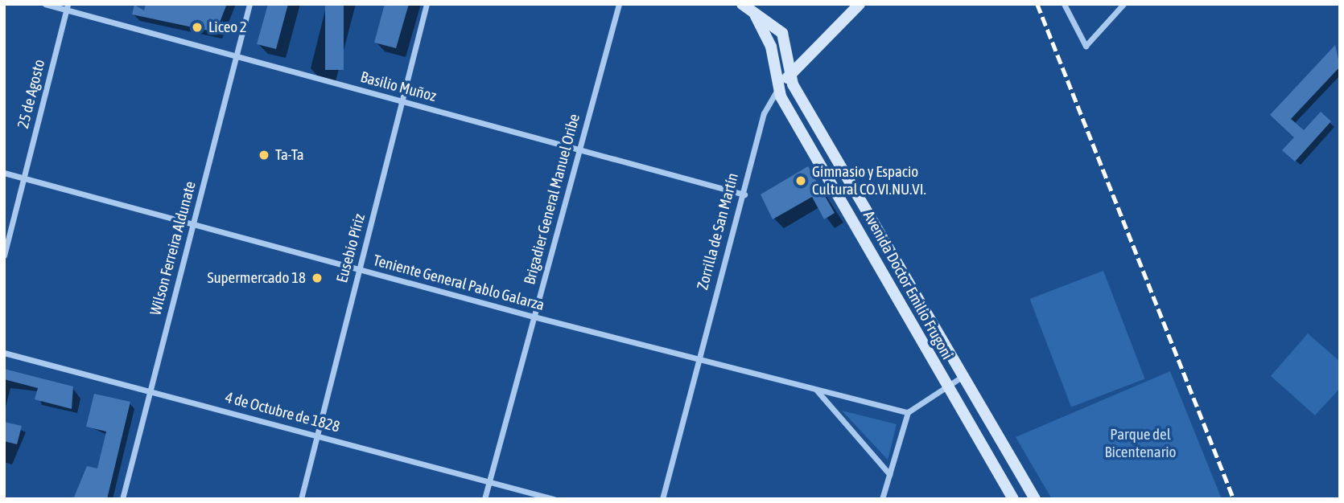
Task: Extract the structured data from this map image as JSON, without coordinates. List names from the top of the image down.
{
  "streets": {
    "street": [
      "Basilio Muñoz",
      "25 de Agosto",
      "Brigadier General Manuel Oribe",
      "Zorrilla de San Martín",
      "Wilson Ferreira Aldunate",
      "Eusebio Píriz",
      "Teniente General Pablo Galarza",
      "Avenida Doctor Emilio Frugoni",
      "4 de Octubre de 1828"
    ]
  },
  "crossings": [
    ["Basilio Muñoz", "25 de Agosto"],
    ["Basilio Muñoz", "Brigadier General Manuel Oribe"],
    ["Basilio Muñoz", "Zorrilla de San Martín"],
    ["Basilio Muñoz", "Wilson Ferreira Aldunate"],
    ["Basilio Muñoz", "Eusebio Píriz"],
    ["25 de Agosto", "Teniente General Pablo Galarza"],
    ["Brigadier General Manuel Oribe", "Teniente General Pablo Galarza"],
    ["Brigadier General Manuel Oribe", "4 de Octubre de 1828"],
    ["Zorrilla de San Martín", "Teniente General Pablo Galarza"],
    ["Zorrilla de San Martín", "Avenida Doctor Emilio Frugoni"],
    ["Wilson Ferreira Aldunate", "Teniente General Pablo Galarza"],
    ["Wilson Ferreira Aldunate", "4 de Octubre de 1828"],
    ["Eusebio Píriz", "Teniente General Pablo Galarza"],
    ["Eusebio Píriz", "4 de Octubre de 1828"]
  ],
  "parks": ["Parque del Bicentenario"],
  "places": [
    "Liceo 2",
    "Ta-Ta",
    "Gimnasio y Espacio Cultural CO.VI.NU.VI.",
    "Supermercado 18"
  ]
}
